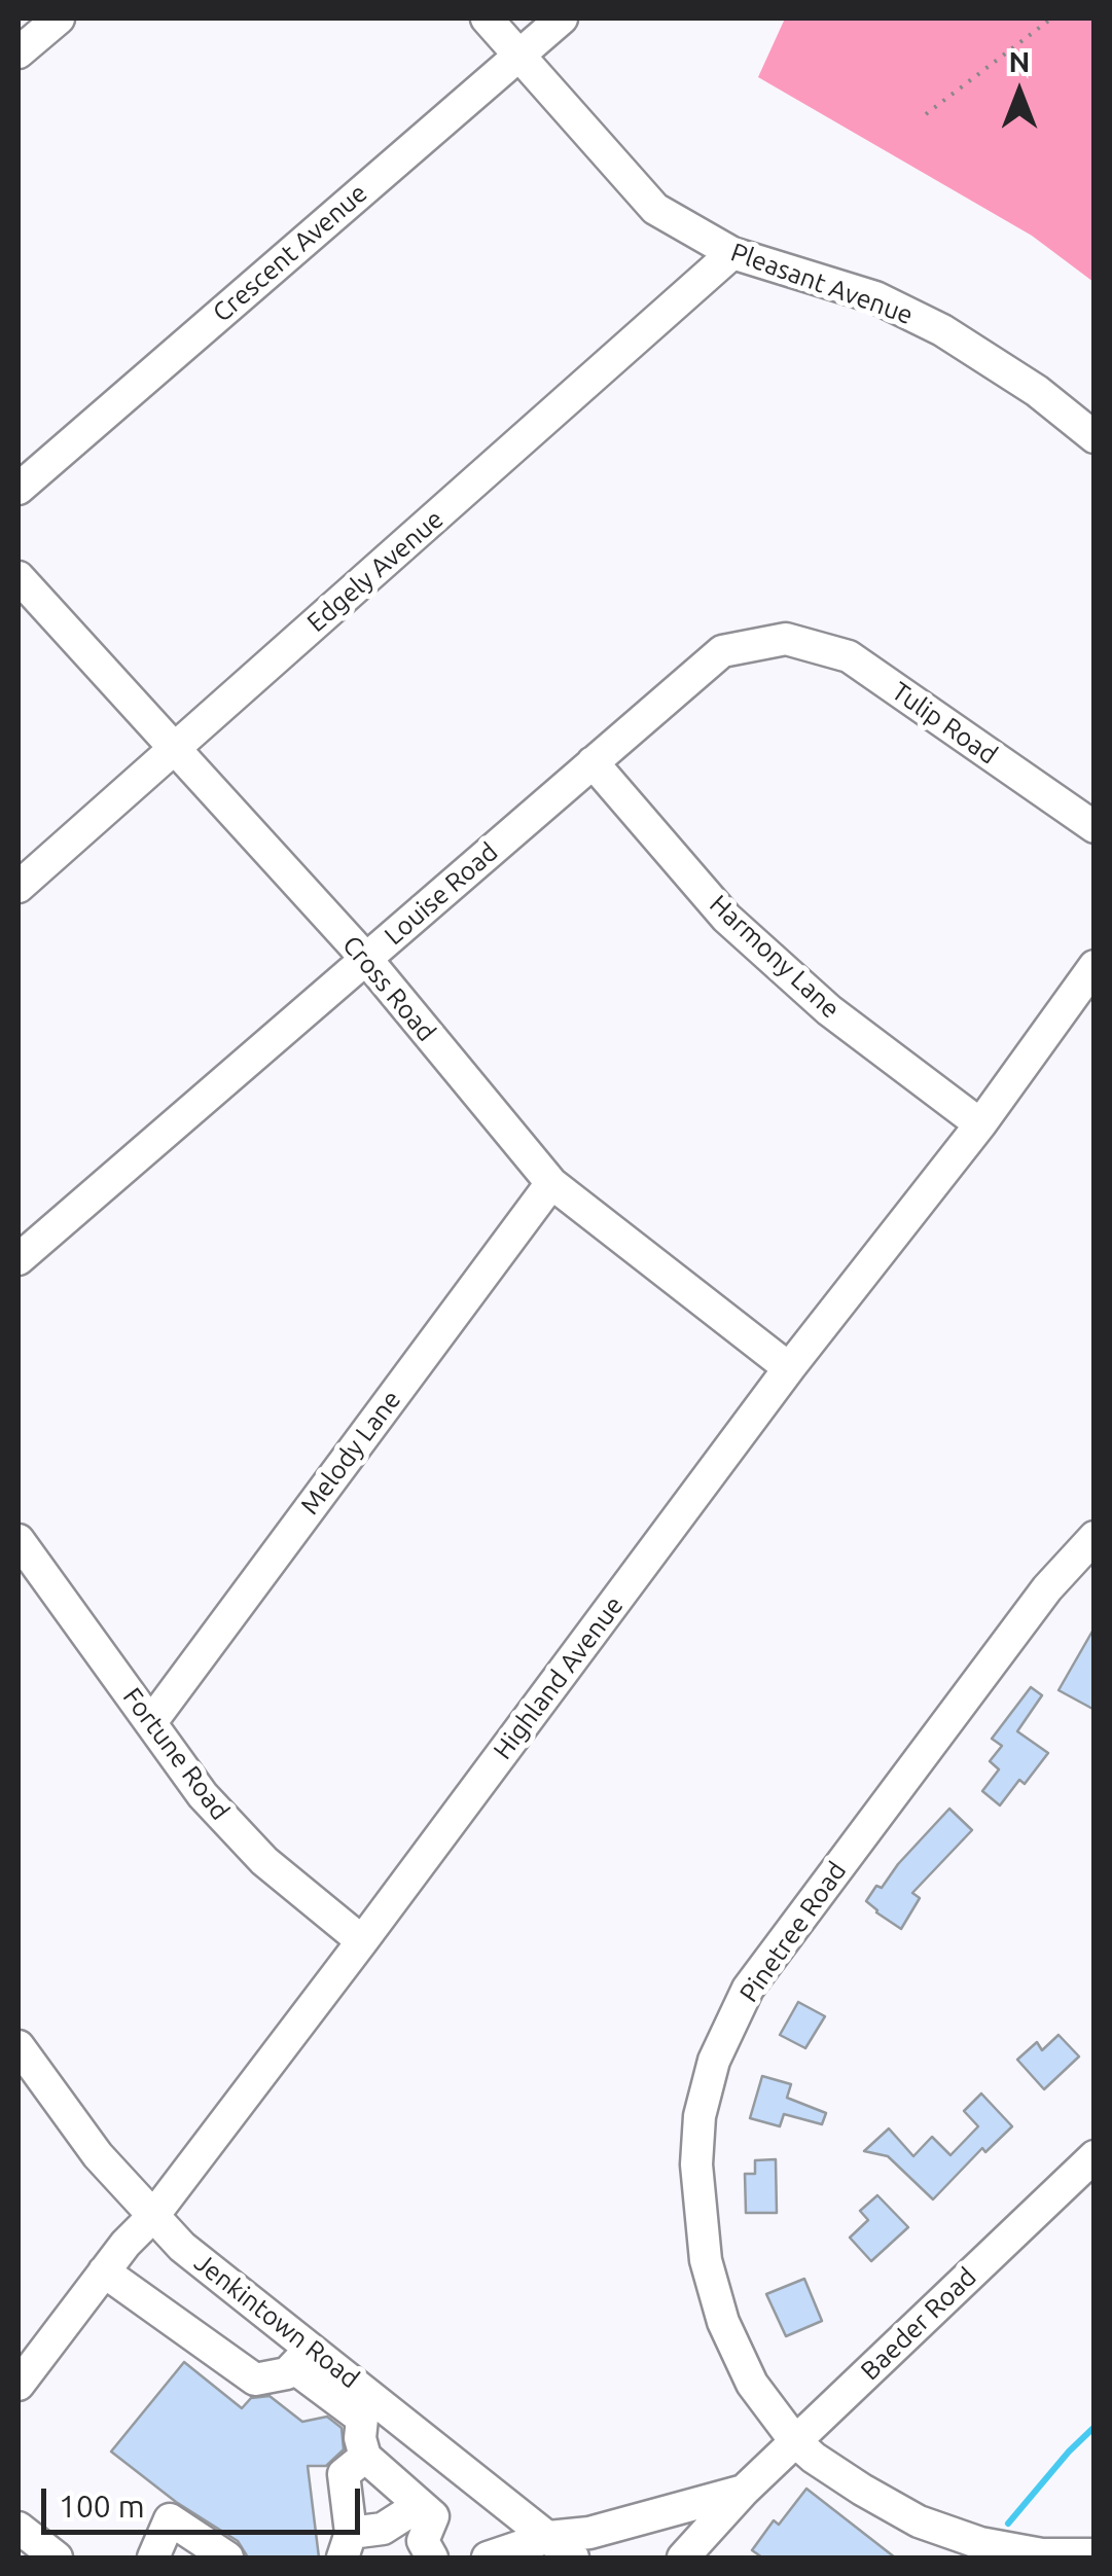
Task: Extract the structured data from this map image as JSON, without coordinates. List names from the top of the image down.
{
  "streets": {
    "street": [
      "Crescent Avenue",
      "Pleasant Avenue",
      "Edgely Avenue",
      "Tulip Road",
      "Louise Road",
      "Harmony Lane",
      "Cross Road",
      "Melody Lane",
      "Highland Avenue",
      "Fortune Road",
      "Pinetree Road",
      "Jenkintown Road",
      "Baeder Road"
    ]
  },
  "crossings": [
    ["Crescent Avenue", "Pleasant Avenue"],
    ["Pleasant Avenue", "Edgely Avenue"],
    ["Edgely Avenue", "Cross Road"],
    ["Tulip Road", "Louise Road"],
    ["Louise Road", "Harmony Lane"],
    ["Louise Road", "Cross Road"],
    ["Harmony Lane", "Highland Avenue"],
    ["Cross Road", "Melody Lane"],
    ["Cross Road", "Highland Avenue"],
    ["Melody Lane", "Fortune Road"],
    ["Highland Avenue", "Fortune Road"],
    ["Highland Avenue", "Jenkintown Road"],
    ["Pinetree Road", "Baeder Road"],
    ["Jenkintown Road", "Baeder Road"]
  ],
  "scale_bar": "100 m",
  "north": "top"
}
